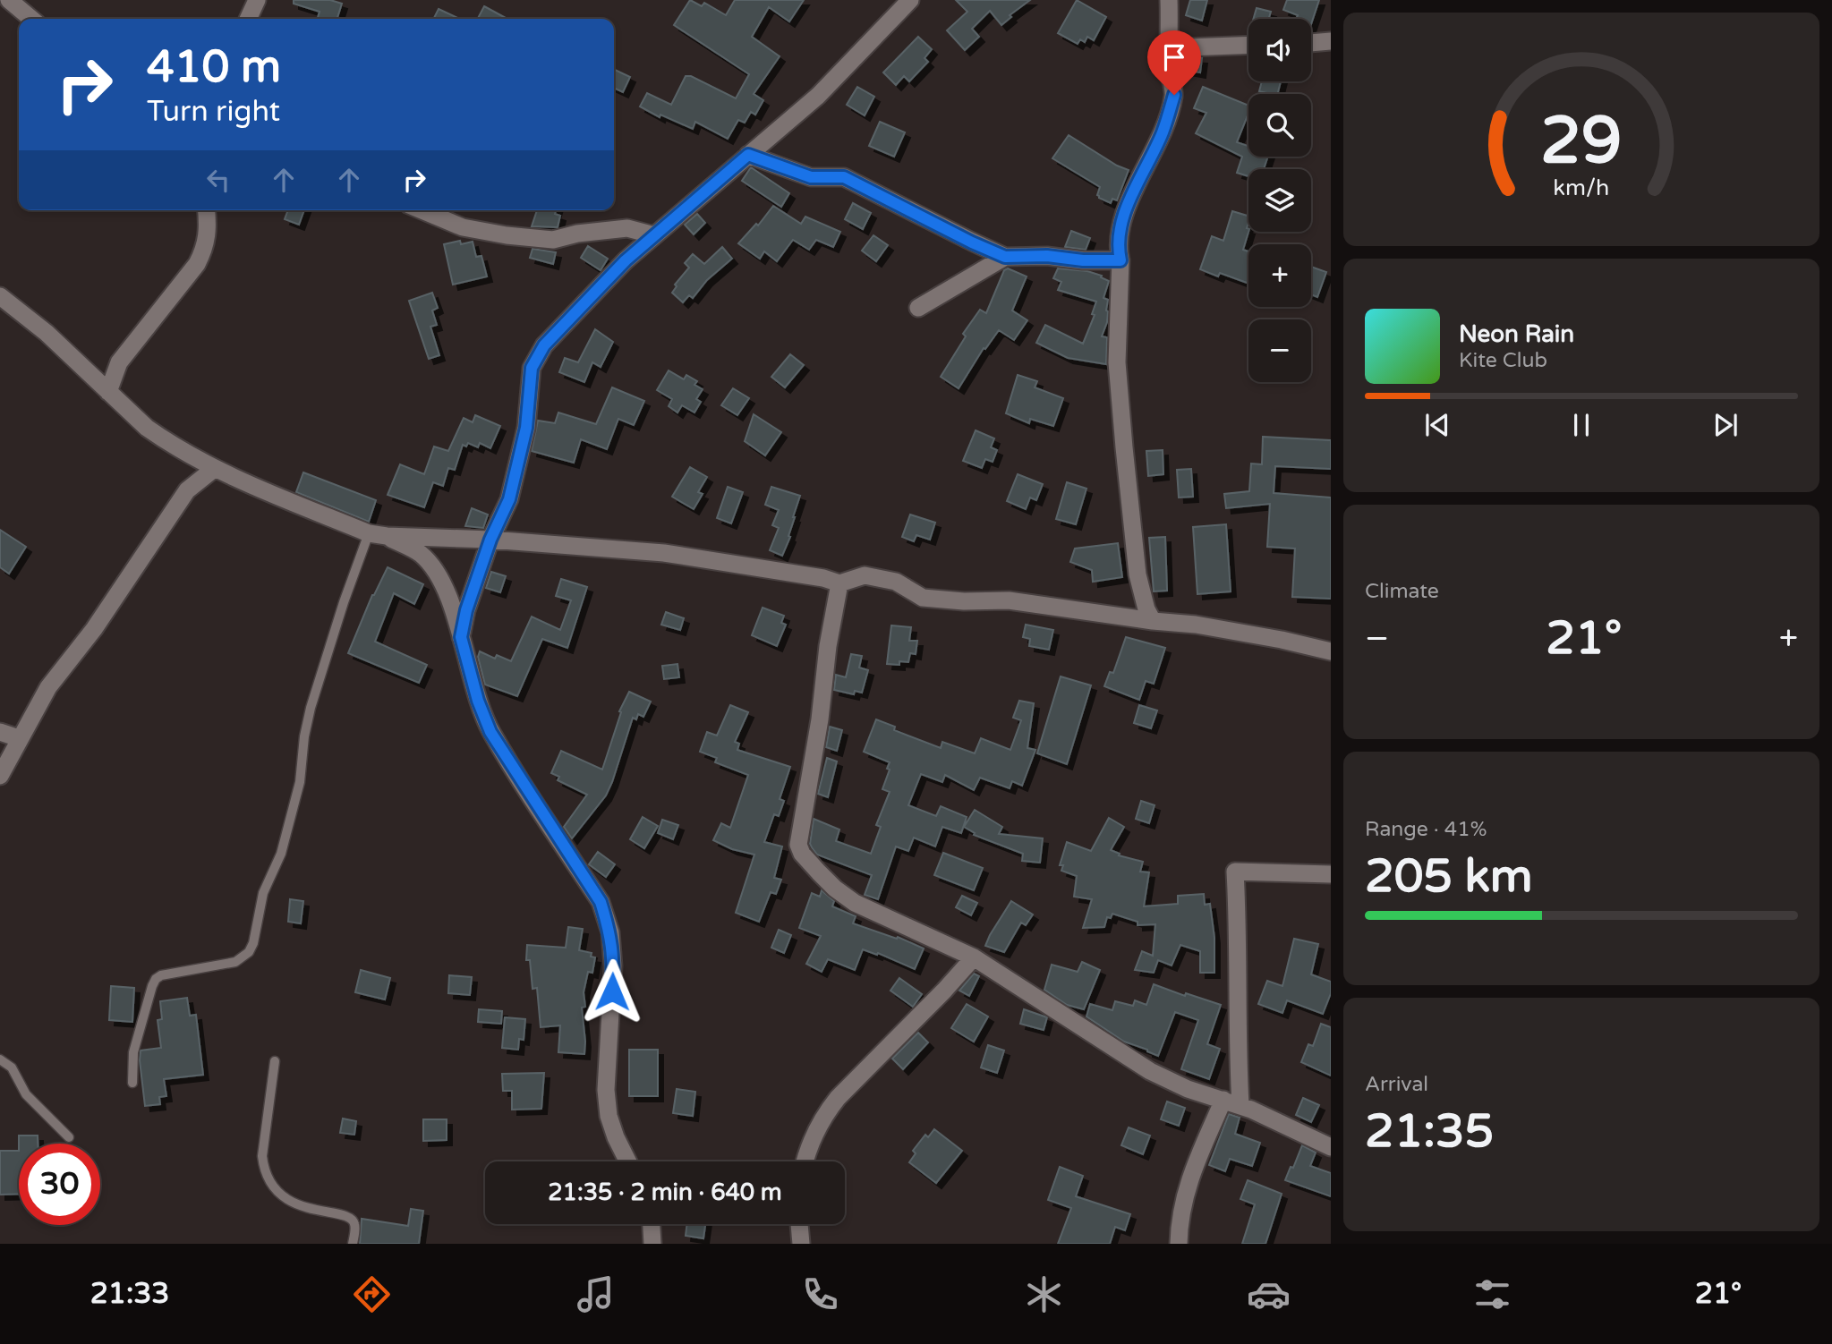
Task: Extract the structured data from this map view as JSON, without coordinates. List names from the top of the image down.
{
  "page": {
    "map_buttons": ["+", "−"],
    "turn": ["410 m", "Turn right"],
    "song": ["Neon Rain", "Kite Club"],
    "tile": [
      "Climate",
      ["Range · 41%", "205 km"],
      ["Arrival", "21:35"]
    ],
    "heat": ["−", "21°", "+"],
    "limit": "30",
    "trip": "21:35 · 2 min · 640 m",
    "tabs": ["21:33", "21°"],
    "gauge": ["29", "km/h"]
  }
}
